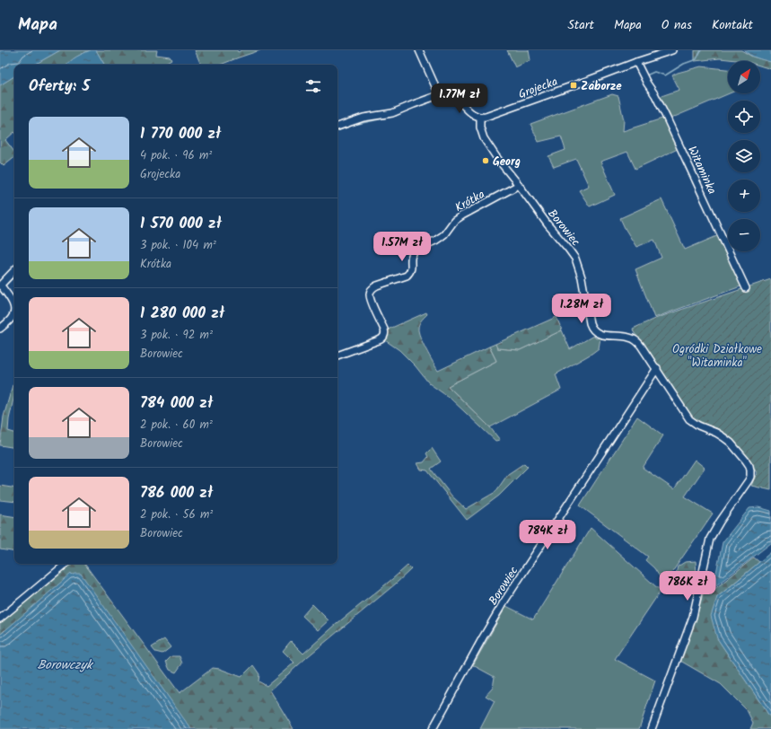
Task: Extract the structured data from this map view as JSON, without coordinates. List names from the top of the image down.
{
  "streets": {
    "street": [
      "Grojecka",
      "Witaminka",
      "Krótka",
      "Borowiec"
    ]
  },
  "crossings": [
    ["Grojecka", "Witaminka"],
    ["Grojecka", "Borowiec"],
    ["Krótka", "Borowiec"]
  ],
  "water": ["Borowczyk"],
  "parks": ["Ogródki Działkowe \"Witaminka\""],
  "places": {
    "transit": ["Zaborze"],
    "other": ["Georg"]
  },
  "north": "top right",
  "page": {
    "header": "Mapa",
    "nav": [
      "Start",
      "Mapa",
      "O nas",
      "Kontakt"
    ],
    "map_buttons": ["+", "−"],
    "heading": "Oferty: 5",
    "price": [
      "1.77M zł",
      "1.57M zł",
      "1.28M zł",
      "784K zł",
      "786K zł"
    ],
    "list": [
      {
        "name": "1 770 000 zł",
        "note": "4 pok. · 96 m² · Grojecka"
      },
      {
        "name": "1 570 000 zł",
        "note": "3 pok. · 104 m² · Krótka"
      },
      {
        "name": "1 280 000 zł",
        "note": "3 pok. · 92 m² · Borowiec"
      },
      {
        "name": "784 000 zł",
        "note": "2 pok. · 60 m² · Borowiec"
      },
      {
        "name": "786 000 zł",
        "note": "2 pok. · 56 m² · Borowiec"
      }
    ]
  }
}
